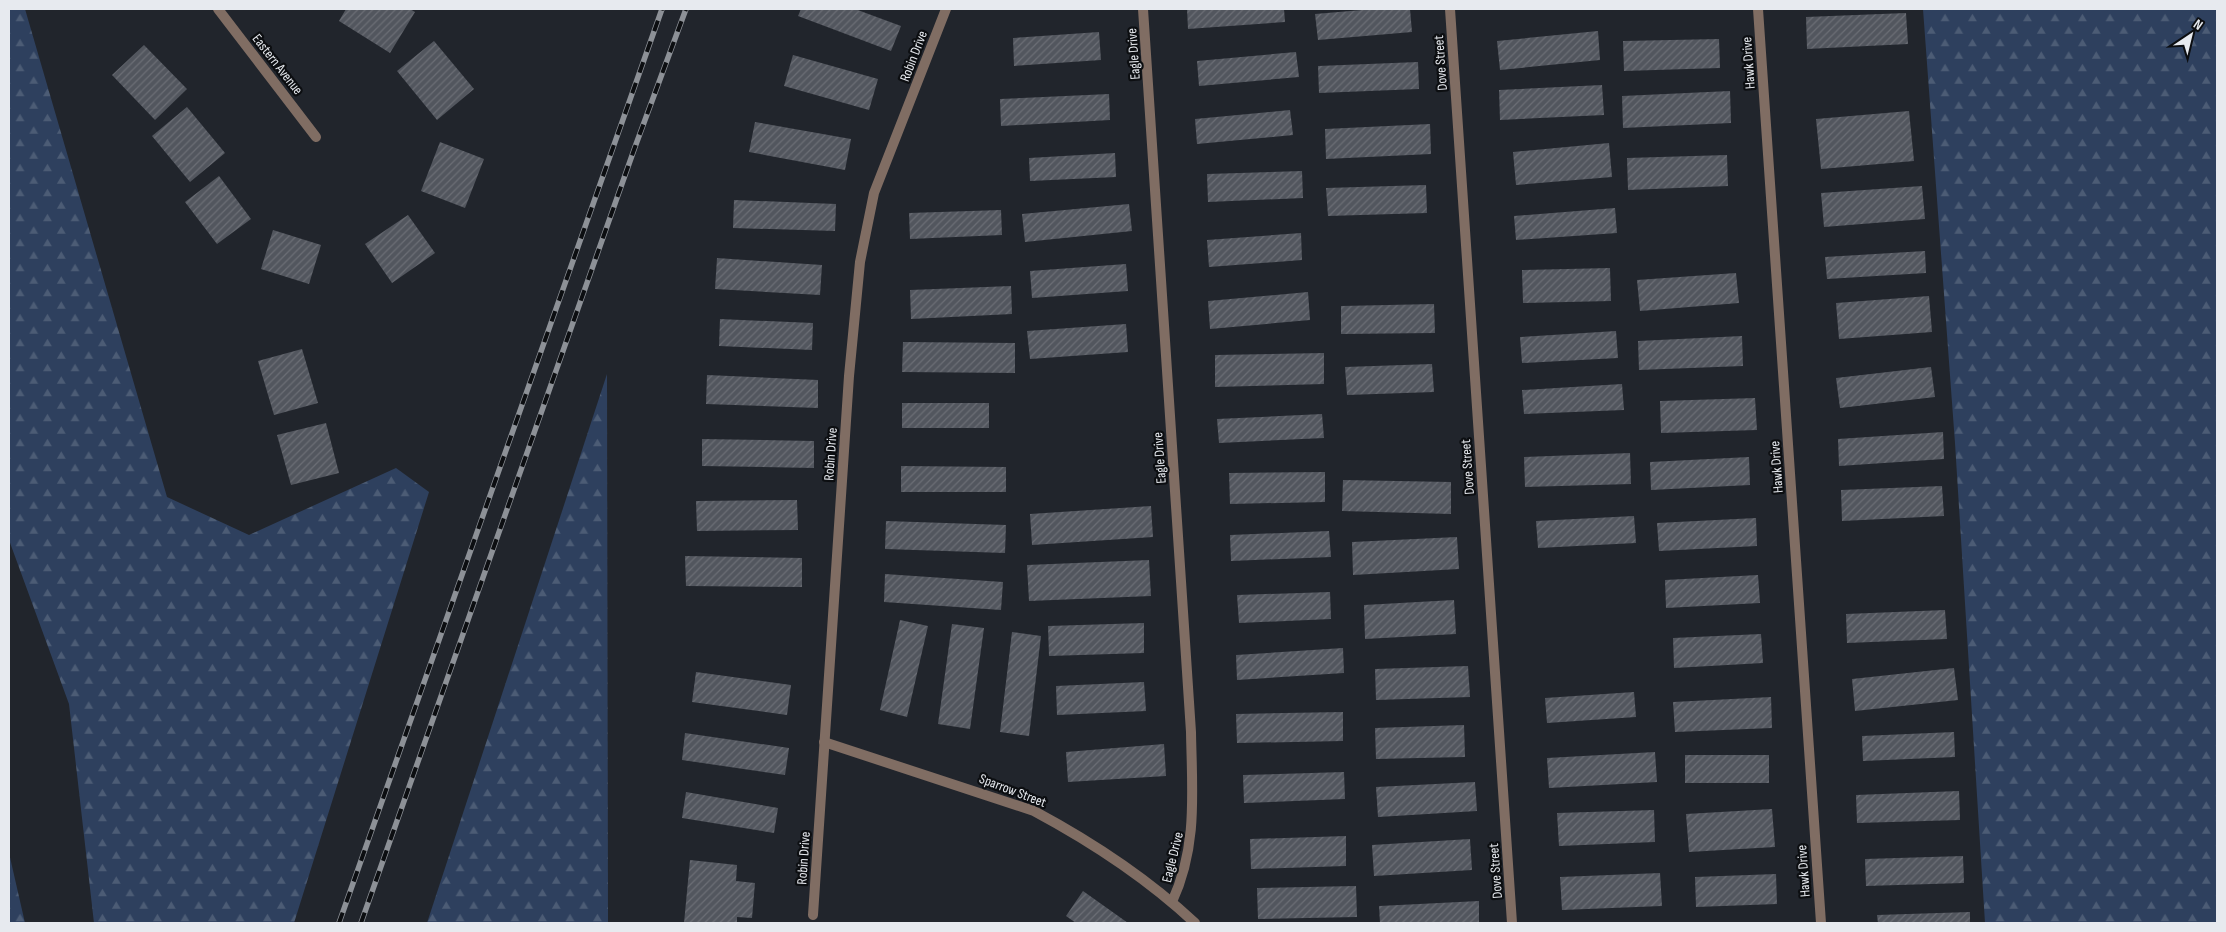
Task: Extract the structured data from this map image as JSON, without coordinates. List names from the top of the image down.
{
  "streets": {
    "street": [
      "Eagle Drive",
      "Robin Drive",
      "Dove Street",
      "Hawk Drive",
      "Eastern Avenue",
      "Sparrow Street"
    ]
  },
  "crossings": [
    ["Eagle Drive", "Sparrow Street"],
    ["Robin Drive", "Sparrow Street"]
  ],
  "north": "top right"
}
